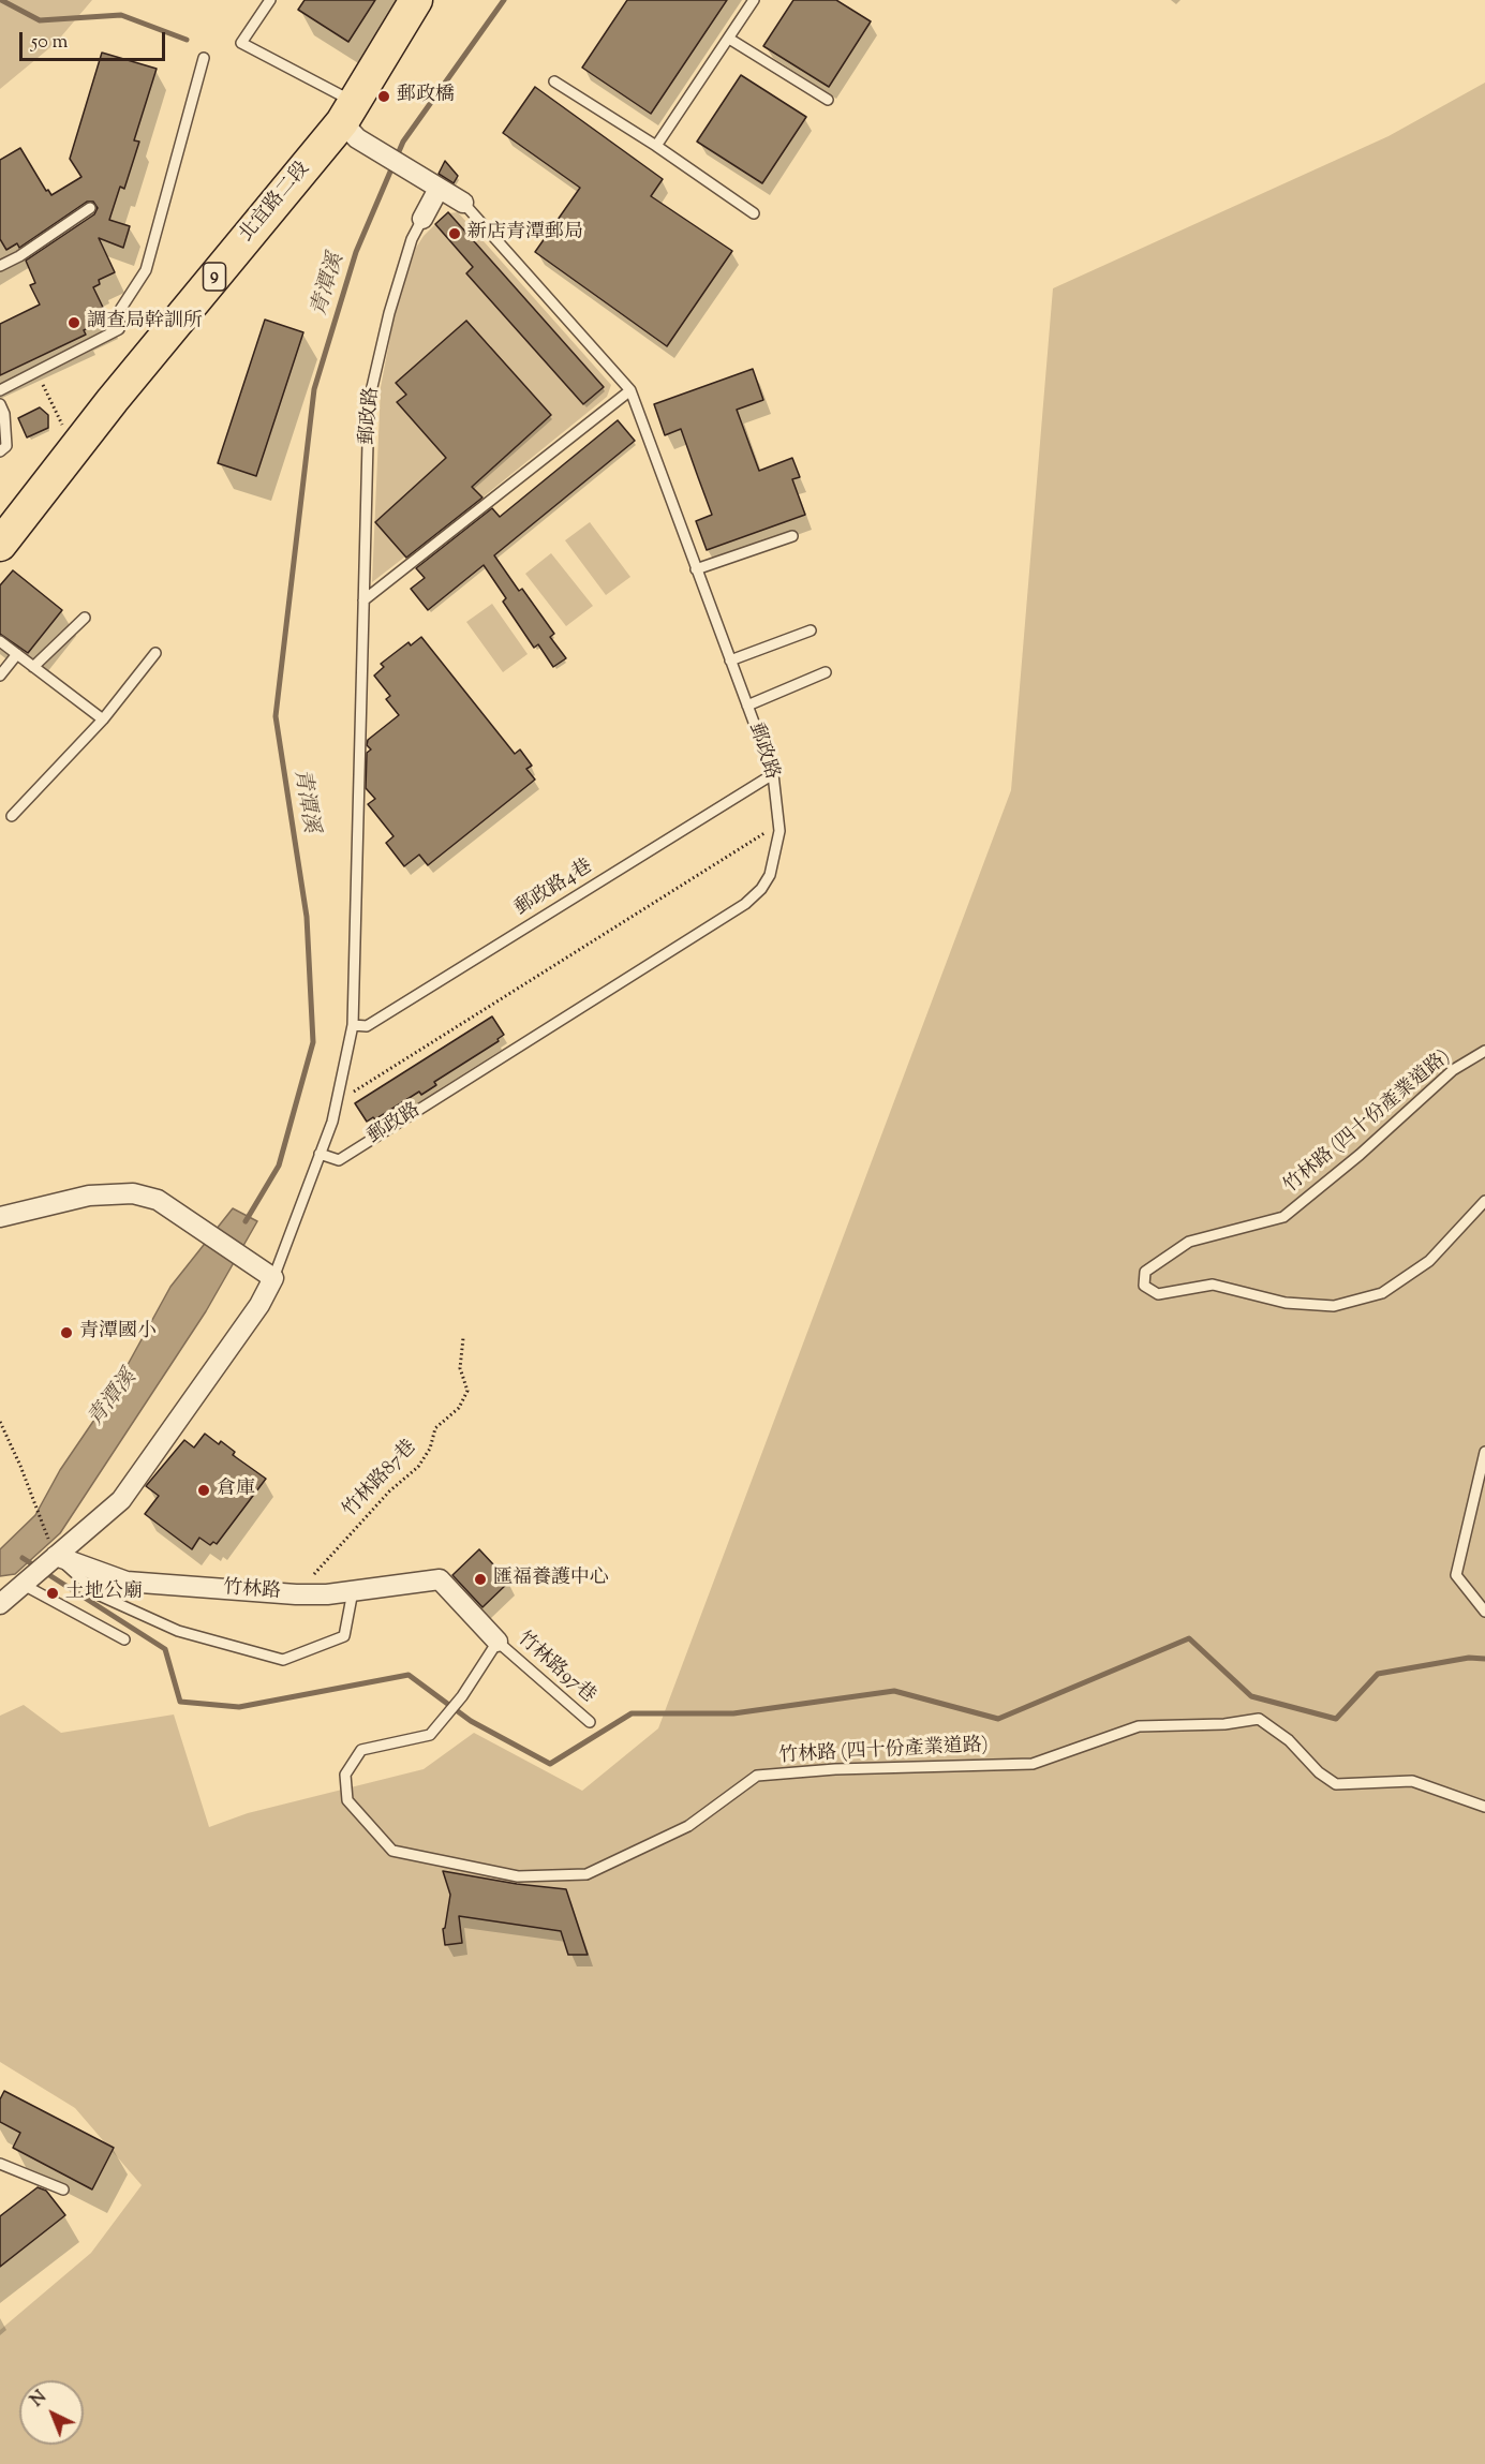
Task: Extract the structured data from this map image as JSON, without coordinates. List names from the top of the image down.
{
  "streets": {
    "main road": ["北宜路二段", "9"],
    "street": ["郵政路", "竹林路"],
    "lane": ["郵政路4巷", "竹林路 (四十份產業道路)", "竹林路97巷"],
    "path": ["竹林路87巷"]
  },
  "crossings": [
    ["郵政路", "郵政路4巷"],
    ["郵政路", "竹林路"],
    ["竹林路 (四十份產業道路)", "竹林路"],
    ["竹林路 (四十份產業道路)", "竹林路97巷"],
    ["竹林路87巷", "竹林路"],
    ["竹林路", "竹林路97巷"]
  ],
  "water": ["青潭溪"],
  "places": [
    "郵政橋",
    "新店青潭郵局",
    "調查局幹訓所",
    "青潭國小",
    "倉庫",
    "匯福養護中心",
    "土地公廟"
  ],
  "scale_bar": "50 m",
  "north": "top left"
}
